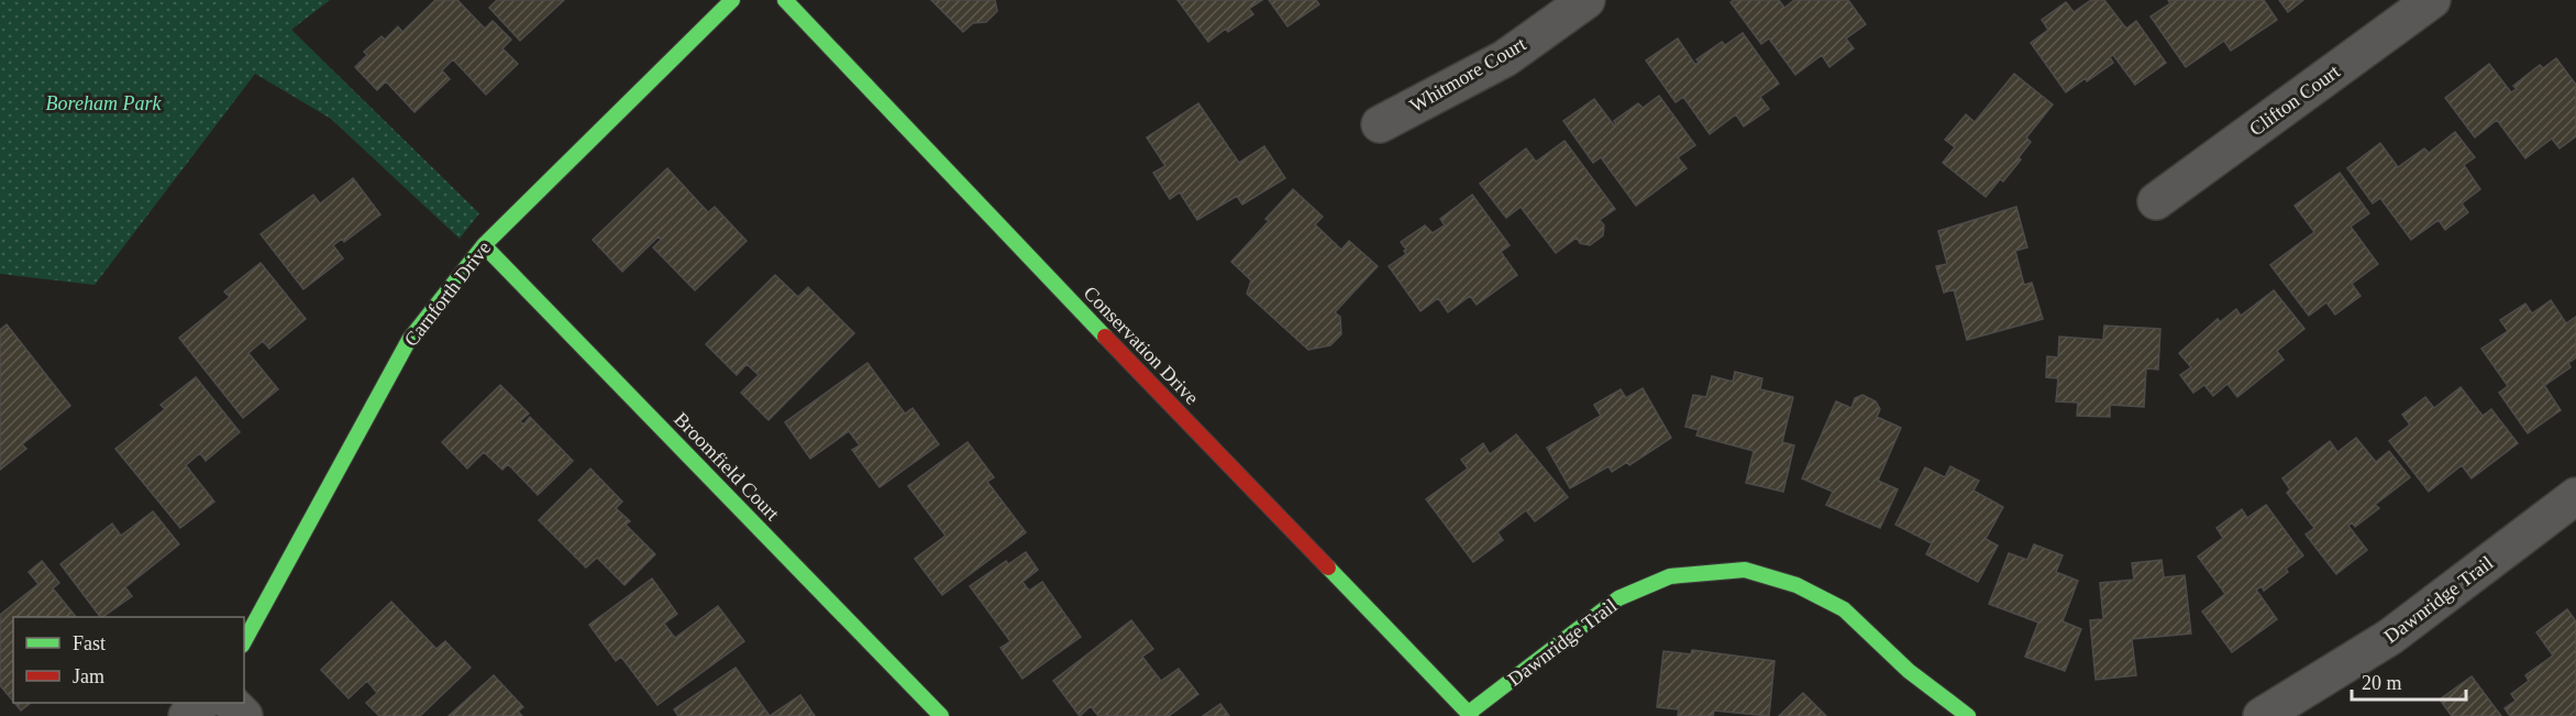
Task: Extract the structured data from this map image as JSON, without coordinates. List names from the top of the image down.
{
  "streets": {
    "street": [
      "Whitmore Court",
      "Clifton Court",
      "Carnforth Drive",
      "Conservation Drive",
      "Broomfield Court",
      "Dawnridge Trail"
    ]
  },
  "crossings": [
    ["Carnforth Drive", "Broomfield Court"],
    ["Conservation Drive", "Dawnridge Trail"]
  ],
  "parks": ["Boreham Park"],
  "legend": ["Fast", "Jam"],
  "scale_bar": "20 m"
}
